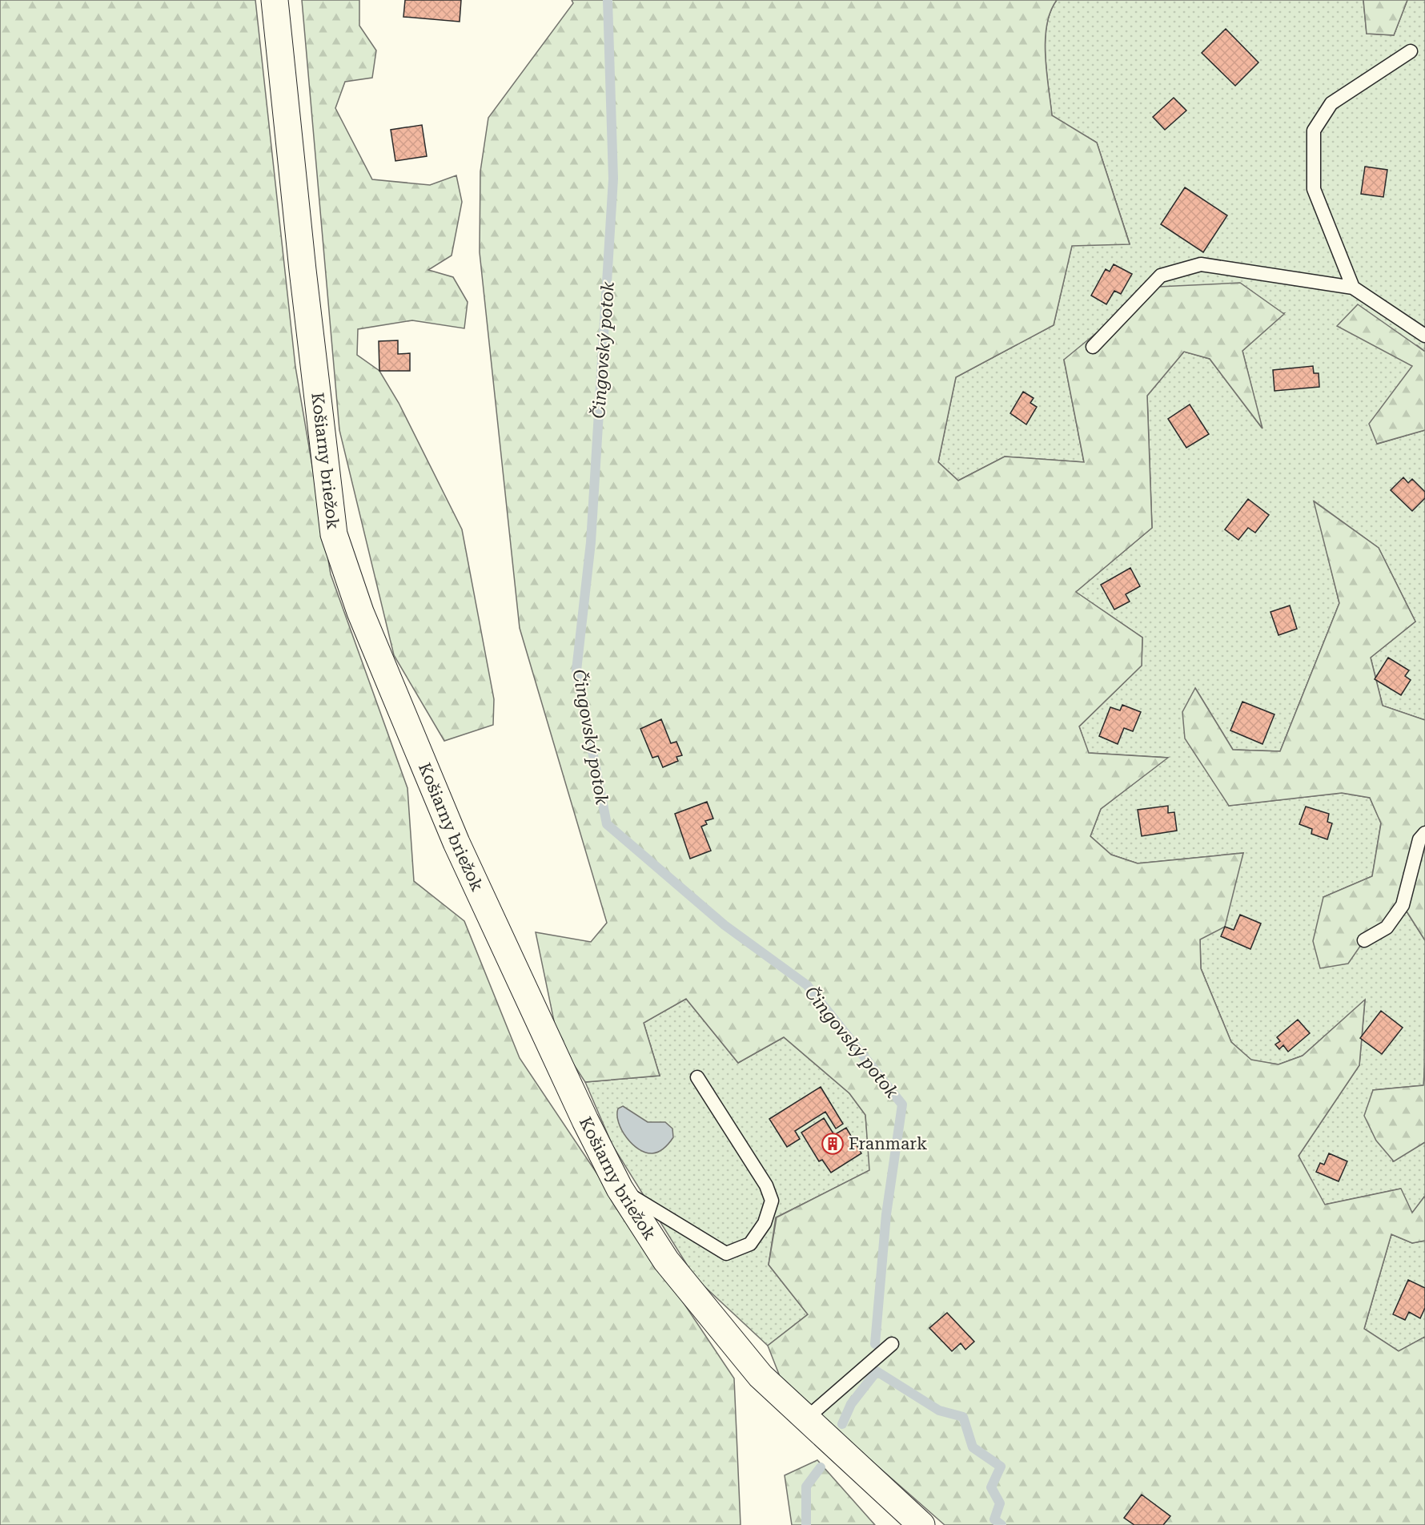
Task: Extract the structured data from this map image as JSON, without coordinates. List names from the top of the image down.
{
  "streets": {
    "street": ["Košiarny briežok"]
  },
  "water": ["Čingovský potok"],
  "places": {
    "building": ["Franmark"]
  }
}
